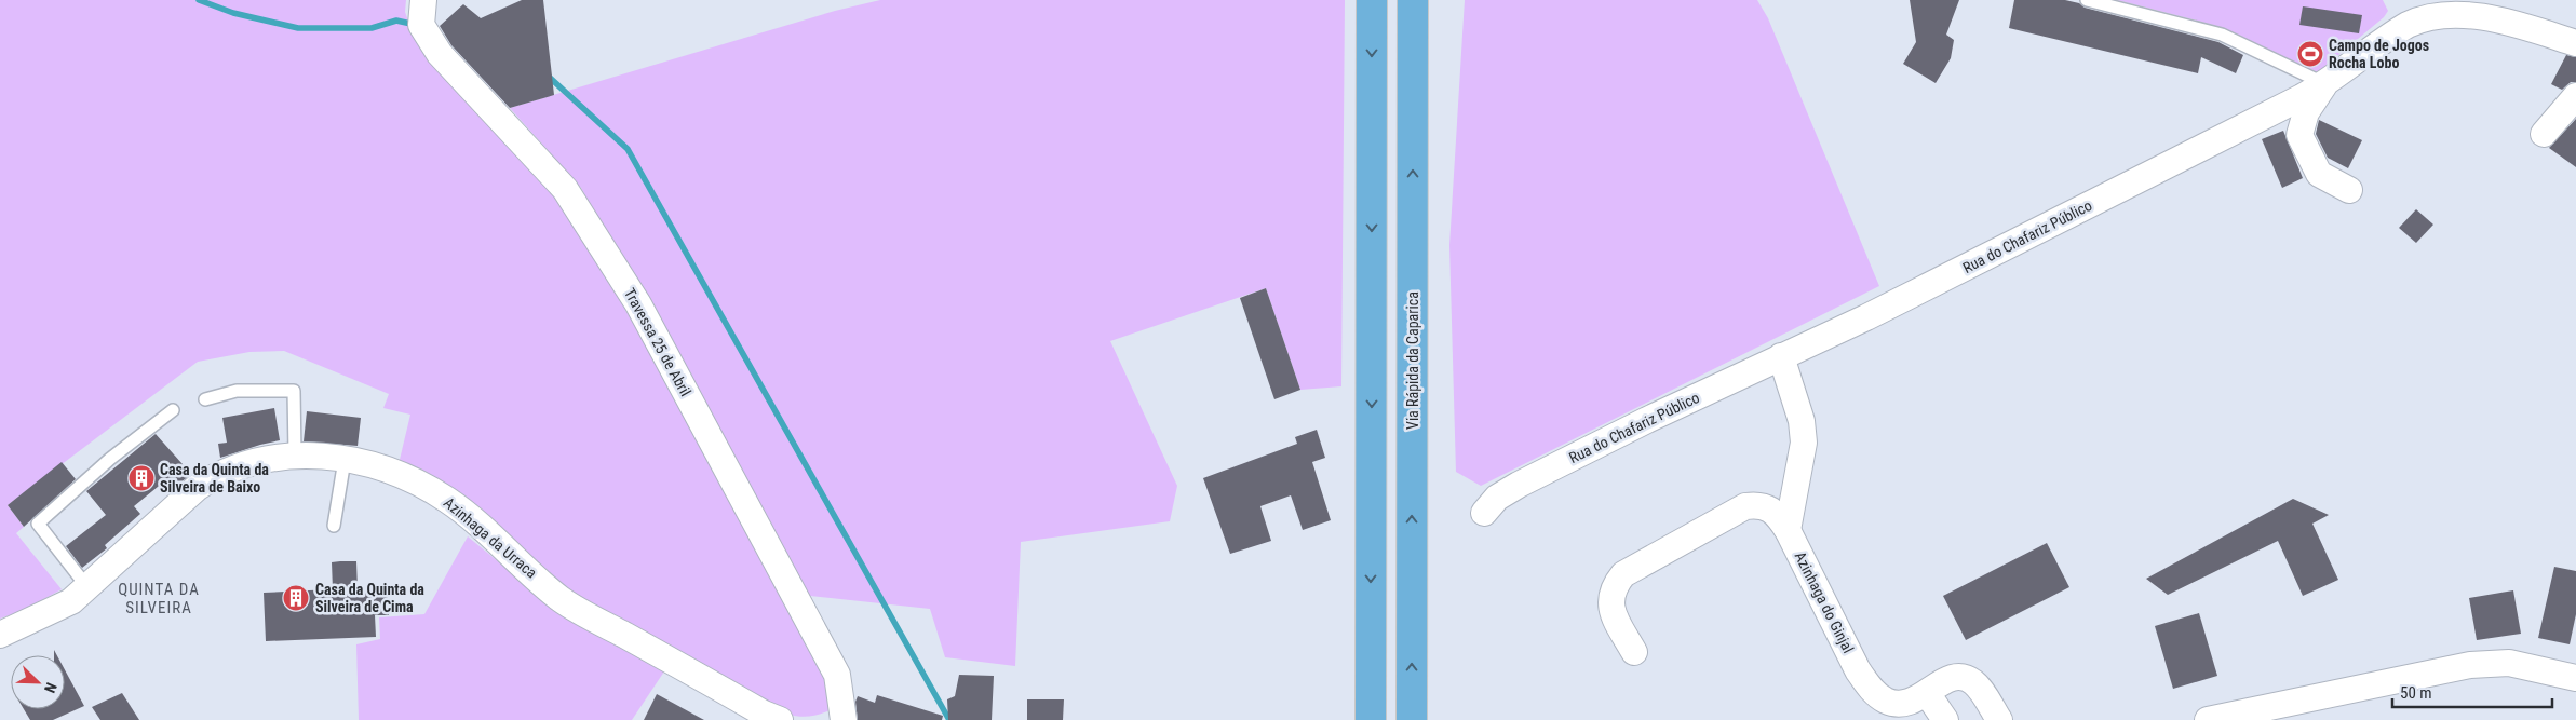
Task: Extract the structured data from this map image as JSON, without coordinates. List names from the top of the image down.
{
  "streets": {
    "highway": ["Via Rápida da Caparica"],
    "street": [
      "Rua do Chafariz Público",
      "Travessa 25 de Abril",
      "Azinhaga da Urraca",
      "Azinhaga do Ginjal"
    ]
  },
  "districts": ["QUINTA DA SILVEIRA"],
  "places": {
    "sports": ["Campo de Jogos Rocha Lobo"],
    "building": ["Casa da Quinta da Silveira de Baixo", "Casa da Quinta da Silveira de Cima"]
  },
  "scale_bar": "50 m",
  "north": "bottom right"
}
